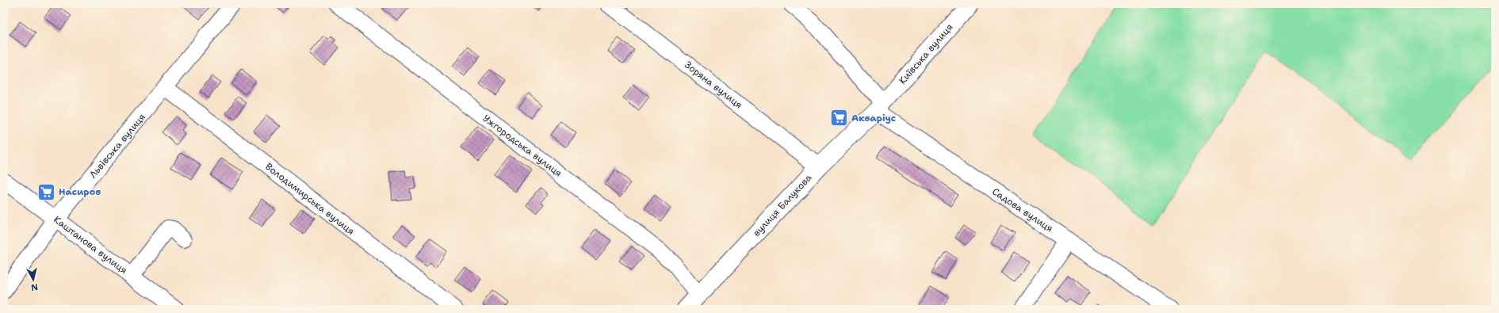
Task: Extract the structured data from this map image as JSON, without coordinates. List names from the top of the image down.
{
  "streets": {
    "main road": ["Київська вулиця", "вулиця Балукова"],
    "street": [
      "Зоряна вулиця",
      "Львівська вулиця",
      "Ужгородська вулиця",
      "Володимирська вулиця",
      "Садова вулиця",
      "Каштанова вулиця"
    ]
  },
  "crossings": [
    ["Київська вулиця", "вулиця Балукова"],
    ["Київська вулиця", "Садова вулиця"],
    ["Зоряна вулиця", "вулиця Балукова"],
    ["Львівська вулиця", "Володимирська вулиця"],
    ["Львівська вулиця", "Каштанова вулиця"],
    ["Ужгородська вулиця", "вулиця Балукова"],
    ["вулиця Балукова", "Садова вулиця"]
  ],
  "places": {
    "supermarket": ["Акваріус", "Насиров"]
  },
  "north": "bottom"
}
